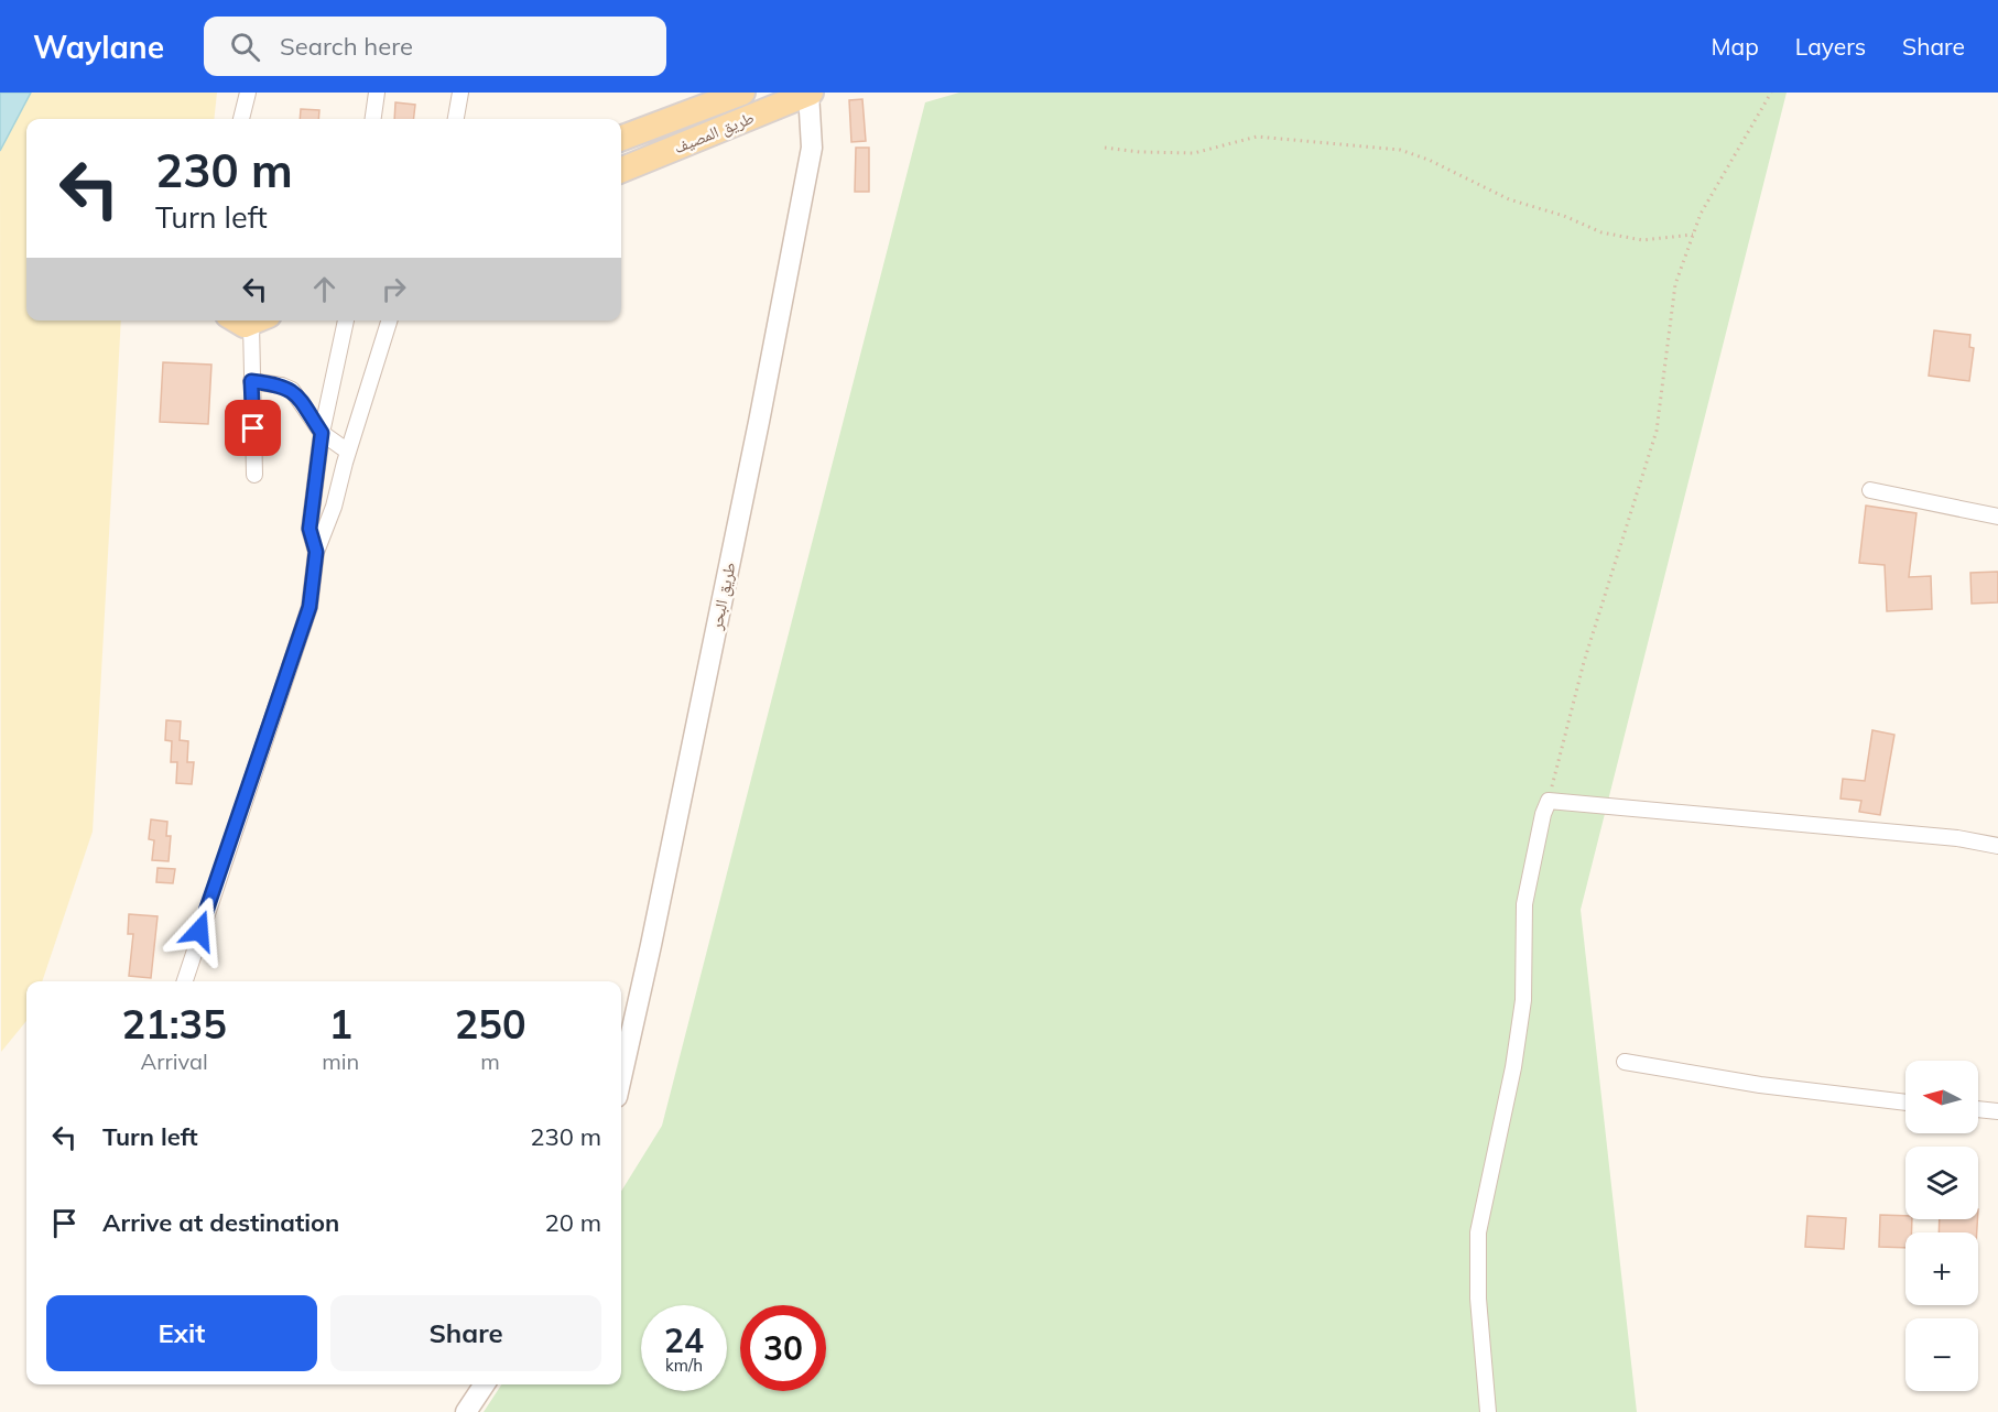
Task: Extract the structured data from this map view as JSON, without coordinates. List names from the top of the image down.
{
  "streets": {
    "main road": ["طريق المصيف"],
    "street": ["طريق البحر"]
  },
  "crossings": [
    ["طريق المصيف", "طريق البحر"]
  ],
  "north": "left",
  "page": {
    "header": "Waylane",
    "search": "Search here",
    "nav": ["Map", "Layers", "Share"],
    "turn": ["230 m", "Turn left"],
    "eta": [
      "21:35",
      "Arrival",
      "1",
      "min",
      "250",
      "m"
    ],
    "map_buttons": ["+", "−"],
    "list": [
      {
        "name": "Turn left",
        "value": "230 m"
      },
      {
        "name": "Arrive at destination",
        "value": "20 m"
      }
    ],
    "buttons": ["Exit", "Share"],
    "speed": "24 km/h",
    "limit": "30"
  }
}
